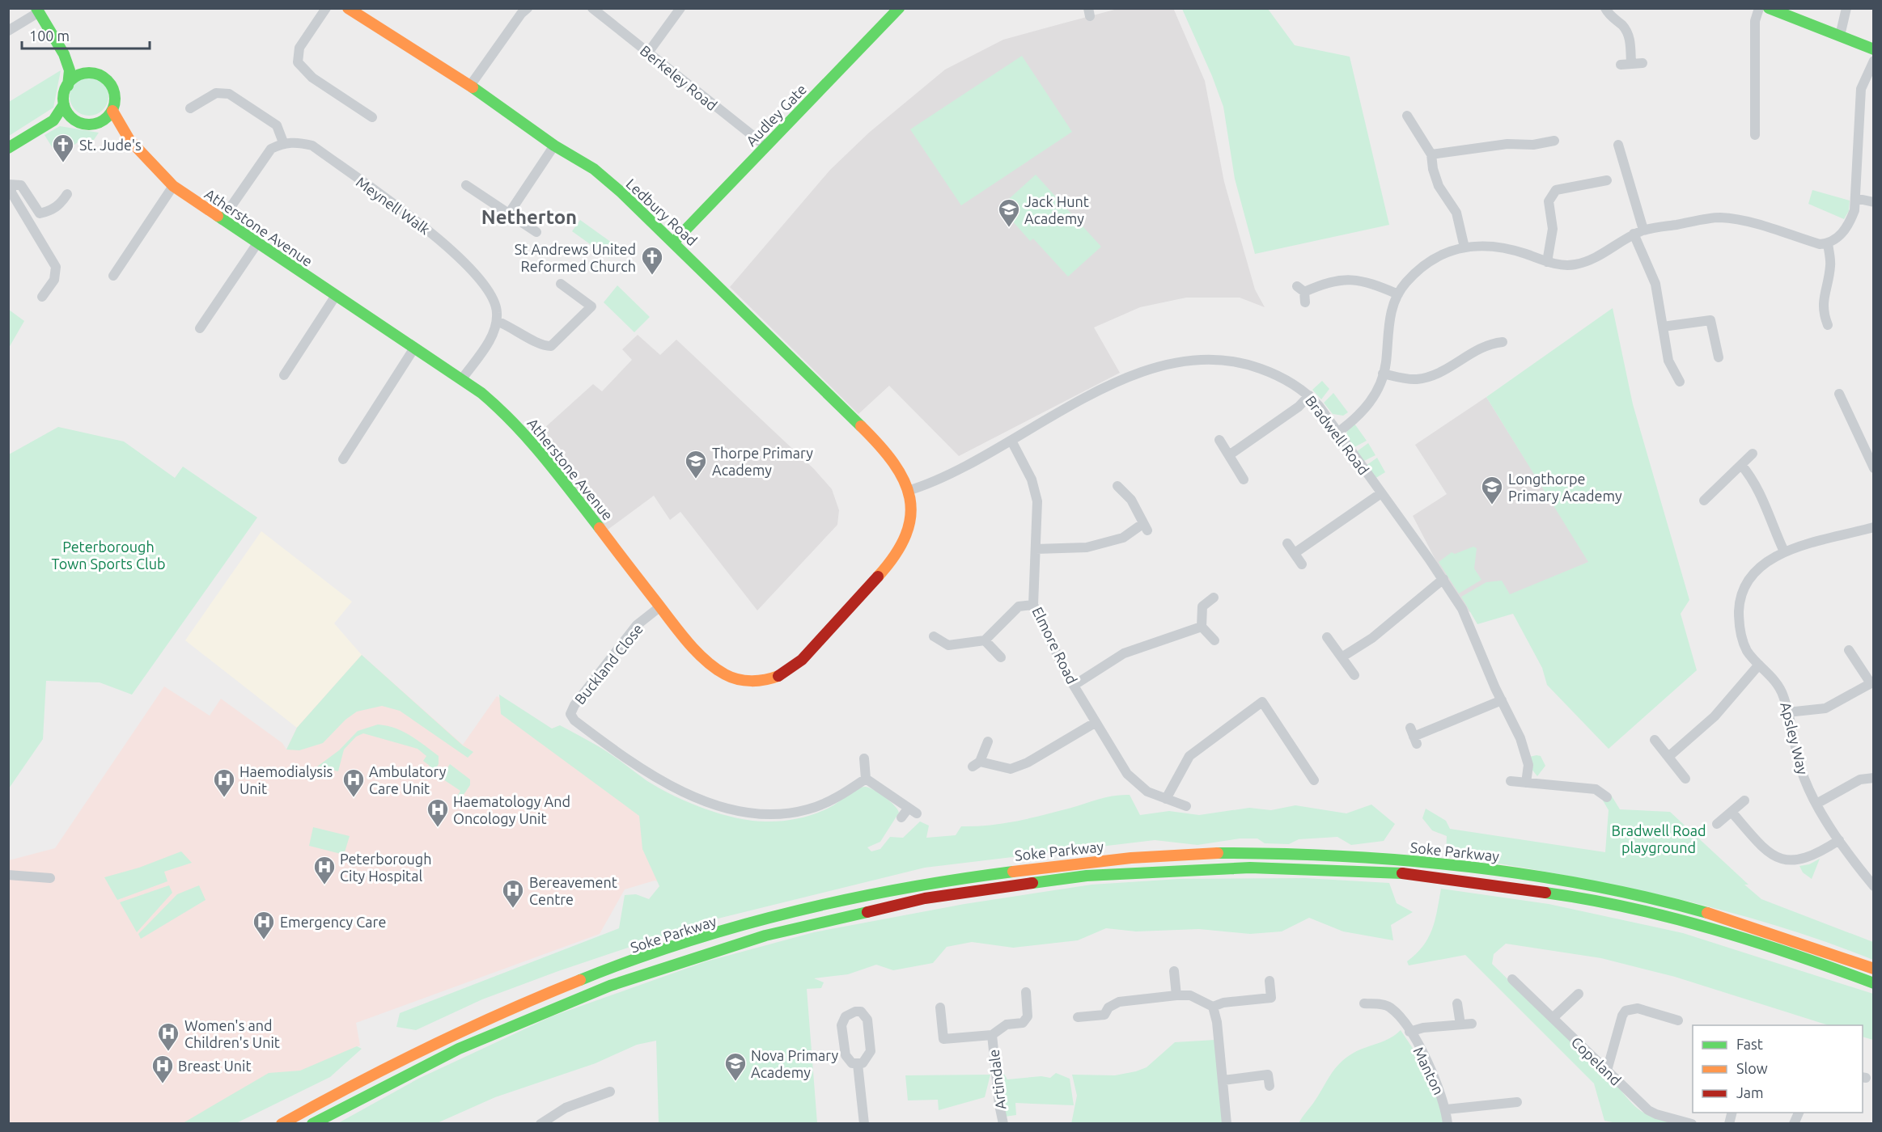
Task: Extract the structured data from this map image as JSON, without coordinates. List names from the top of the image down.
{
  "streets": {
    "main road": [
      "Audley Gate",
      "Ledbury Road",
      "Atherstone Avenue",
      "Soke Parkway"
    ],
    "street": [
      "Berkeley Road",
      "Meynell Walk",
      "Bradwell Road",
      "Elmore Road",
      "Buckland Close",
      "Apsley Way",
      "Copeland",
      "Manton",
      "Artindale"
    ]
  },
  "crossings": [
    ["Berkeley Road", "Audley Gate"],
    ["Audley Gate", "Ledbury Road"],
    ["Ledbury Road", "Atherstone Avenue"],
    ["Ledbury Road", "Bradwell Road"],
    ["Atherstone Avenue", "Bradwell Road"],
    ["Atherstone Avenue", "Buckland Close"],
    ["Bradwell Road", "Elmore Road"]
  ],
  "districts": ["Netherton"],
  "parks": ["Peterborough Town Sports Club", "Bradwell Road playground"],
  "places": {
    "church": ["St. Jude's", "St Andrews United Reformed Church"],
    "school or university": [
      "Jack Hunt Academy",
      "Thorpe Primary Academy",
      "Longthorpe Primary Academy",
      "Nova Primary Academy"
    ],
    "hospital": [
      "Haemodialysis Unit",
      "Ambulatory Care Unit",
      "Haematology And Oncology Unit",
      "Peterborough City Hospital",
      "Bereavement Centre",
      "Emergency Care",
      "Women's and Children's Unit",
      "Breast Unit"
    ]
  },
  "legend": ["Fast", "Slow", "Jam"],
  "scale_bar": "100 m"
}
